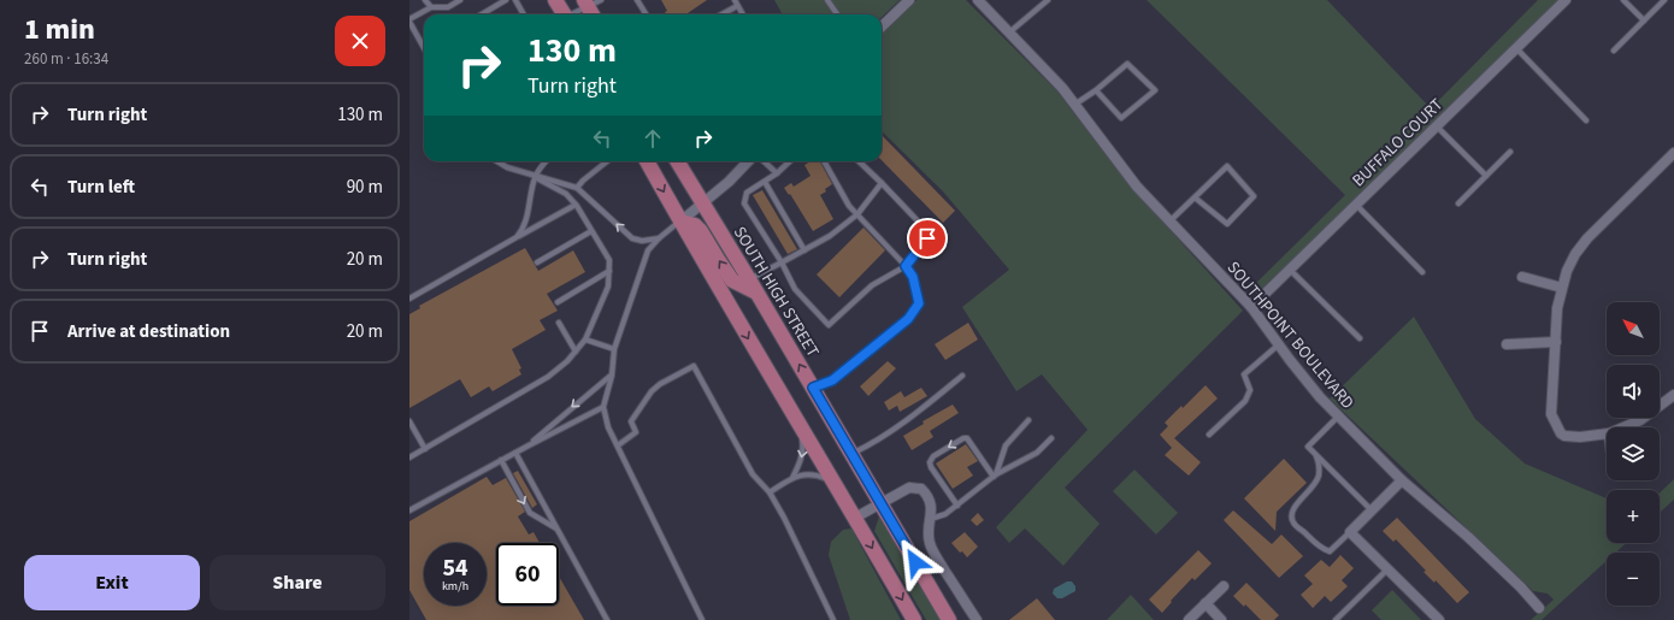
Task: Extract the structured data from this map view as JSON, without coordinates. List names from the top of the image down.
{
  "streets": {
    "main road": ["SOUTH HIGH STREET"],
    "street": ["BUFFALO COURT", "SOUTHPOINT BOULEVARD"]
  },
  "crossings": [
    ["BUFFALO COURT", "SOUTHPOINT BOULEVARD"]
  ],
  "north": "top left",
  "page": {
    "heading": ["1 min", "260 m · 16:34"],
    "turn": ["130 m", "Turn right"],
    "list": [
      {
        "name": "Turn right",
        "value": "130 m"
      },
      {
        "name": "Turn left",
        "value": "90 m"
      },
      {
        "name": "Turn right",
        "value": "20 m"
      },
      {
        "name": "Arrive at destination",
        "value": "20 m"
      }
    ],
    "map_buttons": ["+", "−"],
    "speed": "54 km/h",
    "limit": "60",
    "buttons": ["Exit", "Share"]
  }
}
